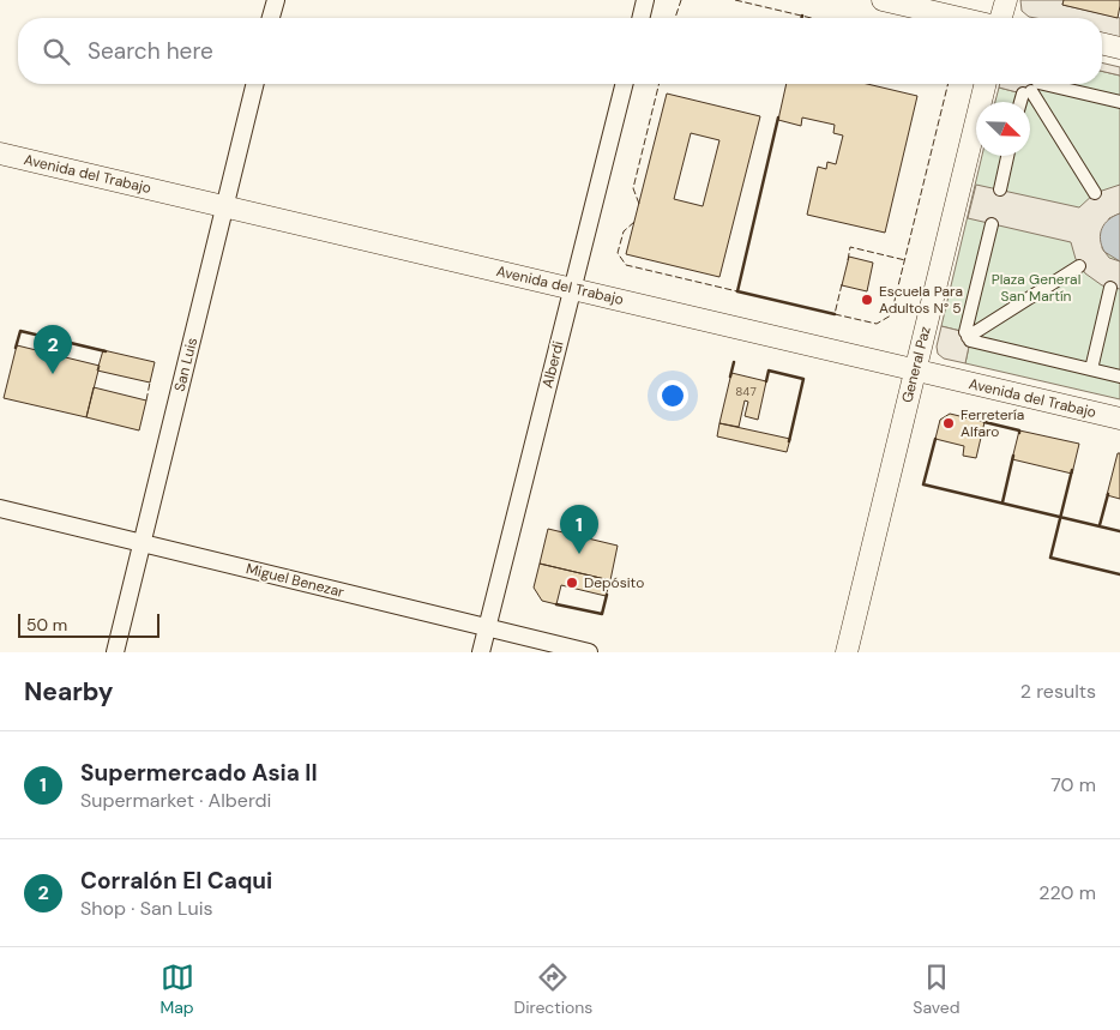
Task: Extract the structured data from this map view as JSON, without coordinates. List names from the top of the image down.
{
  "streets": {
    "street": [
      "Avenida del Trabajo",
      "San Luis",
      "Alberdi",
      "General Paz",
      "Miguel Benezar"
    ]
  },
  "crossings": [
    ["Avenida del Trabajo", "San Luis"],
    ["Avenida del Trabajo", "Alberdi"],
    ["Avenida del Trabajo", "General Paz"],
    ["San Luis", "Miguel Benezar"],
    ["Alberdi", "Miguel Benezar"]
  ],
  "parks": ["Plaza General San Martín"],
  "places": ["Escuela Para Adultos N° 5", "Ferretería Alfaro", "Depósito"],
  "house_numbers": ["847"],
  "scale_bar": "50 m",
  "north": "bottom right",
  "page": {
    "search": "Search here",
    "pins": ["2", "1"],
    "scale": "50 m",
    "heading": ["Nearby", "2 results"],
    "list": [
      {
        "mark": "1",
        "name": "Supermercado Asia II",
        "note": "Supermarket · Alberdi",
        "value": "70 m"
      },
      {
        "mark": "2",
        "name": "Corralón El Caqui",
        "note": "Shop · San Luis",
        "value": "220 m"
      }
    ],
    "nav": ["Map", "Directions", "Saved"]
  }
}
